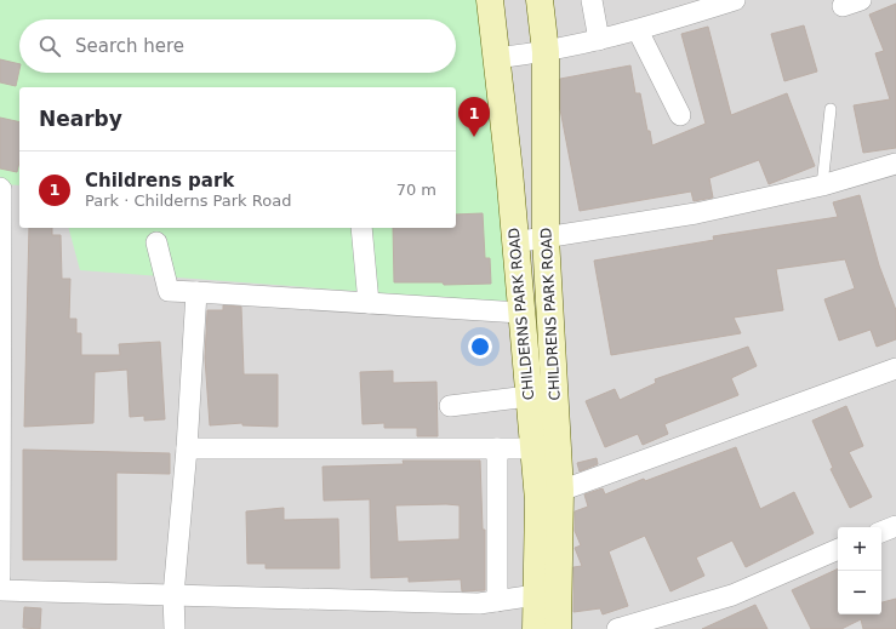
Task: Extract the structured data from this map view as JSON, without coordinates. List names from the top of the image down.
{
  "streets": {
    "street": ["CHILDERNS PARK ROAD", "CHILDRENS PARK ROAD"]
  },
  "page": {
    "search": "Search here",
    "heading": "Nearby",
    "pins": "1",
    "list": [
      {
        "mark": "1",
        "name": "Childrens park",
        "note": "Park · Childerns Park Road",
        "value": "70 m"
      }
    ],
    "map_buttons": ["+", "−"]
  }
}
